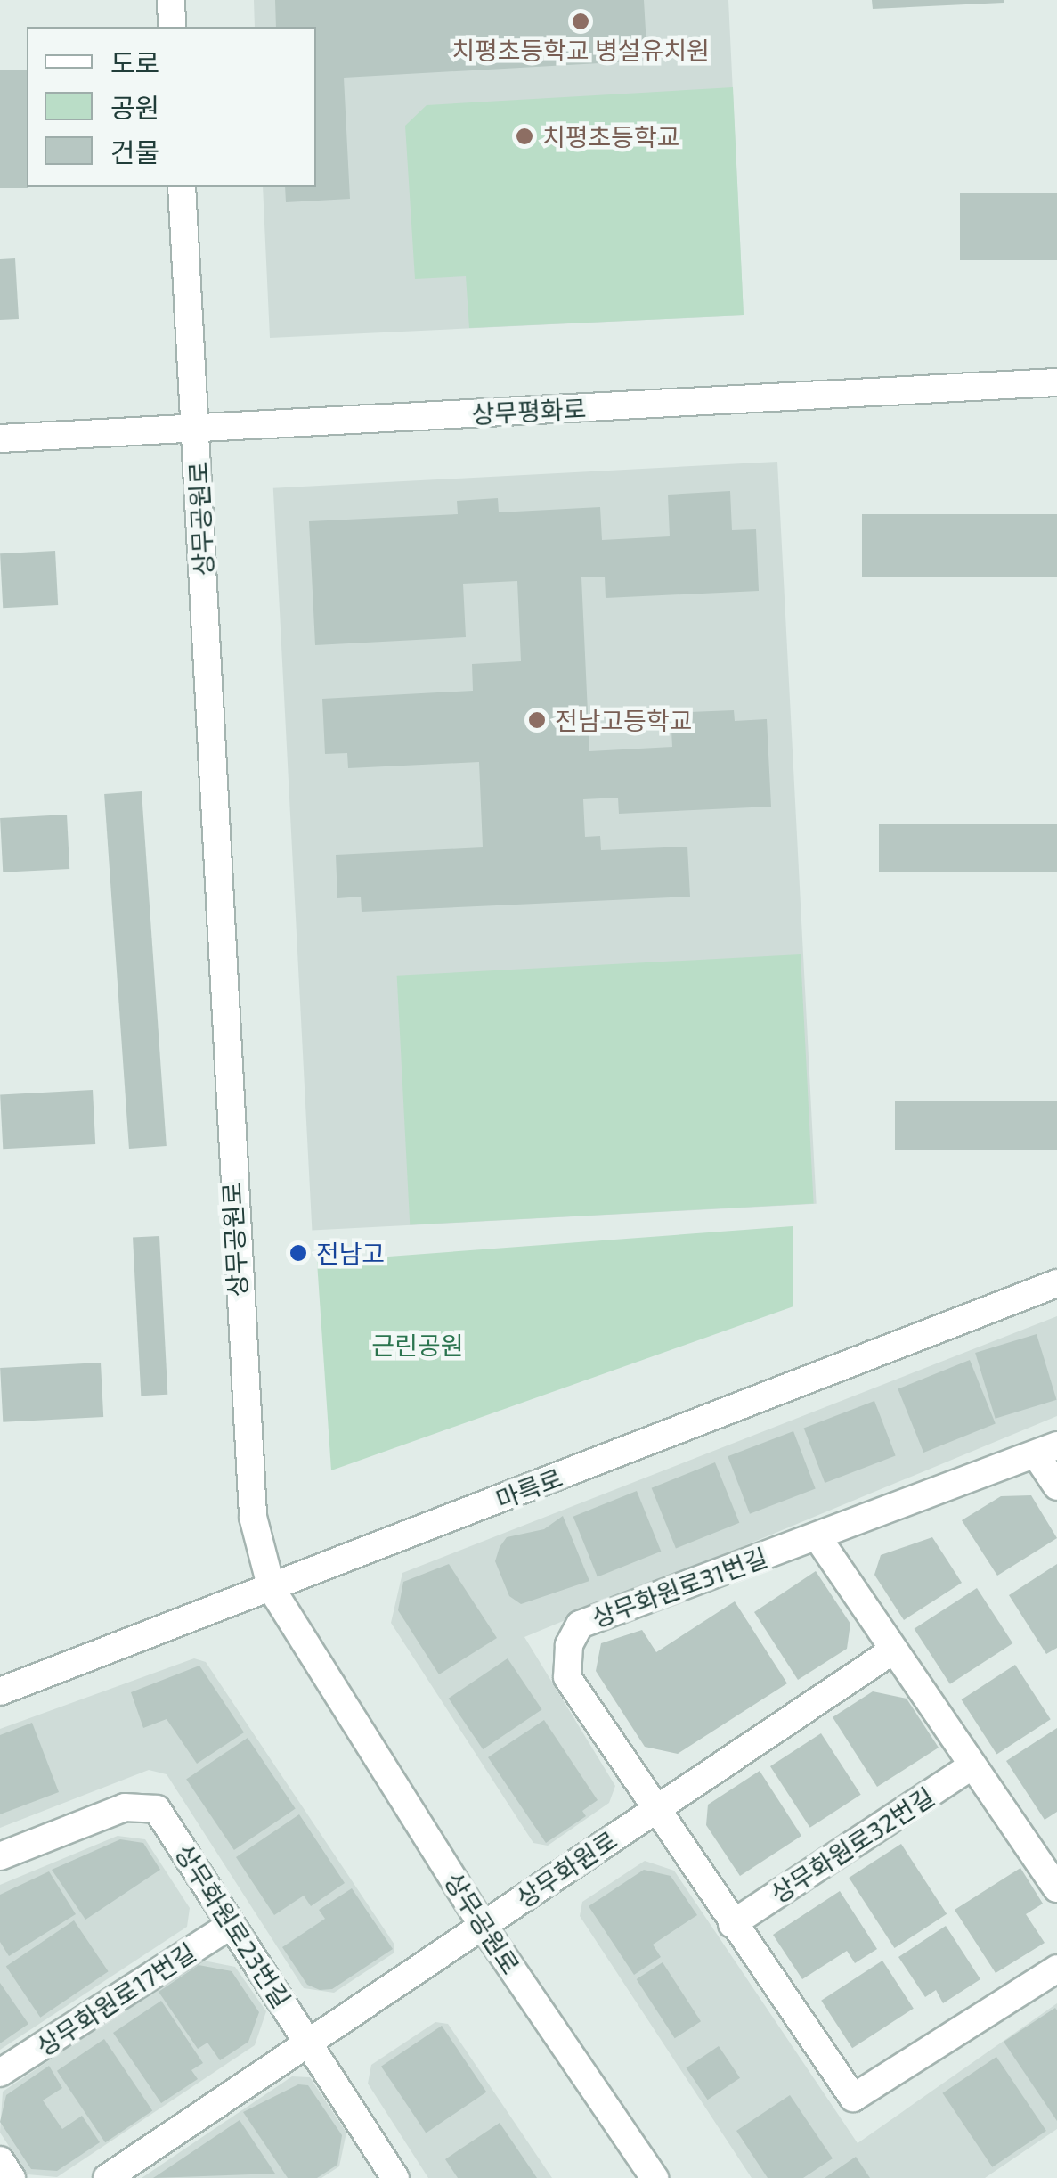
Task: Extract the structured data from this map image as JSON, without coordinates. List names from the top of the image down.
{
  "streets": {
    "street": [
      "상무평화로",
      "상무공원로",
      "마륵로",
      "상무화원로31번길",
      "상무화원로32번길",
      "상무화원로",
      "상무화원로23번길",
      "상무화원로17번길"
    ]
  },
  "crossings": [
    ["상무평화로", "상무공원로"],
    ["상무공원로", "마륵로"],
    ["상무공원로", "상무화원로"],
    ["상무화원로31번길", "상무화원로32번길"],
    ["상무화원로31번길", "상무화원로"],
    ["상무화원로", "상무화원로23번길"],
    ["상무화원로23번길", "상무화원로17번길"]
  ],
  "parks": ["근린공원"],
  "places": [
    "치평초등학교 병설유치원",
    "치평초등학교",
    "전남고등학교",
    "전남고"
  ],
  "legend": ["도로", "공원", "건물"]
}
